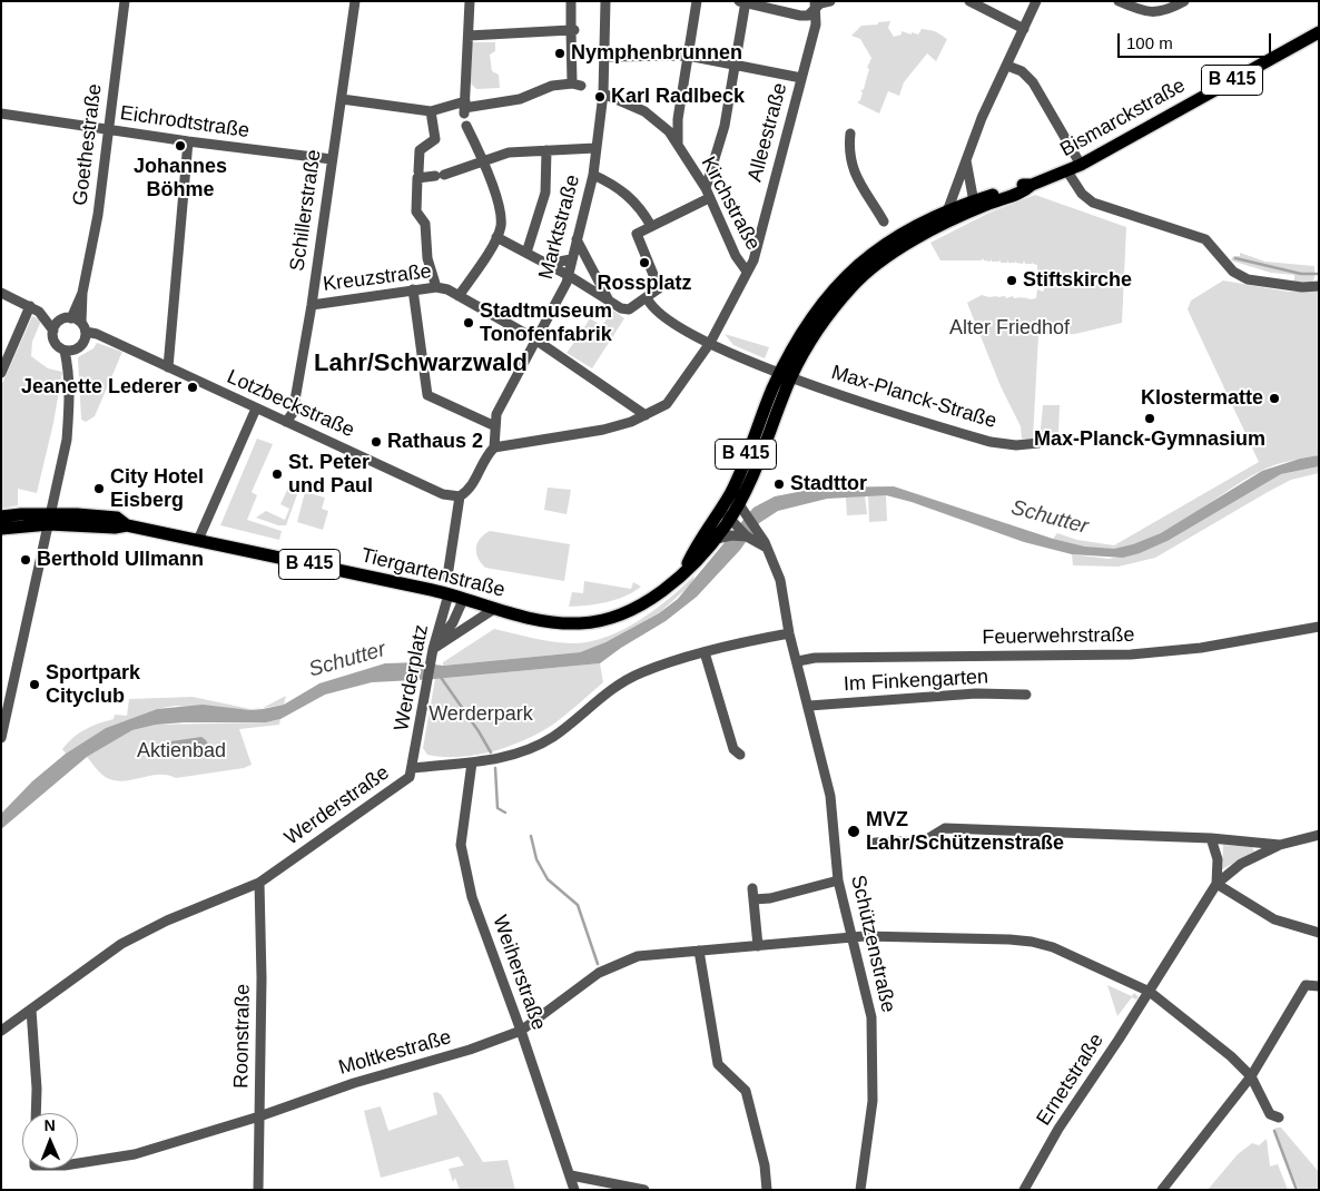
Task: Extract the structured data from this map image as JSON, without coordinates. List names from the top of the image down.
{
  "streets": {
    "main road": ["B 415", "Bismarckstraße", "Tiergartenstraße"],
    "street": [
      "Eichrodtstraße",
      "Alleestraße",
      "Goethestraße",
      "Kirchstraße",
      "Schillerstraße",
      "Marktstraße",
      "Kreuzstraße",
      "Max-Planck-Straße",
      "Lotzbeckstraße",
      "Feuerwehrstraße",
      "Werderplatz",
      "Im Finkengarten",
      "Werderstraße",
      "Schützenstraße",
      "Weiherstraße",
      "Roonstraße",
      "Moltkestraße",
      "Ernetstraße"
    ]
  },
  "crossings": [
    ["B 415", "Lotzbeckstraße"],
    ["B 415", "Tiergartenstraße"],
    ["Bismarckstraße", "Tiergartenstraße"],
    ["Eichrodtstraße", "Goethestraße"],
    ["Eichrodtstraße", "Schillerstraße"],
    ["Alleestraße", "Kirchstraße"],
    ["Goethestraße", "Lotzbeckstraße"],
    ["Kirchstraße", "Marktstraße"],
    ["Schillerstraße", "Kreuzstraße"],
    ["Schillerstraße", "Lotzbeckstraße"],
    ["Marktstraße", "Kreuzstraße"],
    ["Max-Planck-Straße", "Tiergartenstraße"],
    ["Lotzbeckstraße", "Tiergartenstraße"],
    ["Tiergartenstraße", "Werderplatz"],
    ["Tiergartenstraße", "Schützenstraße"],
    ["Feuerwehrstraße", "Schützenstraße"],
    ["Werderplatz", "Werderstraße"],
    ["Im Finkengarten", "Schützenstraße"],
    ["Werderstraße", "Schützenstraße"],
    ["Werderstraße", "Weiherstraße"],
    ["Werderstraße", "Roonstraße"],
    ["Schützenstraße", "Moltkestraße"],
    ["Weiherstraße", "Moltkestraße"],
    ["Roonstraße", "Moltkestraße"],
    ["Moltkestraße", "Ernetstraße"]
  ],
  "districts": ["Lahr/Schwarzwald"],
  "water": ["Schutter"],
  "parks": ["Alter Friedhof", "Werderpark", "Aktienbad"],
  "places": [
    "Nymphenbrunnen",
    "Karl Radlbeck",
    "Johannes Böhme",
    "Rossplatz",
    "Stiftskirche",
    "Stadtmuseum Tonofenfabrik",
    "Jeanette Lederer",
    "Klostermatte",
    "Max-Planck-Gymnasium",
    "Rathaus 2",
    "St. Peter und Paul",
    "Stadttor",
    "City Hotel Eisberg",
    "Berthold Ullmann",
    "Sportpark Cityclub",
    "MVZ Lahr/Schützenstraße"
  ],
  "scale_bar": "100 m",
  "north": "top"
}
